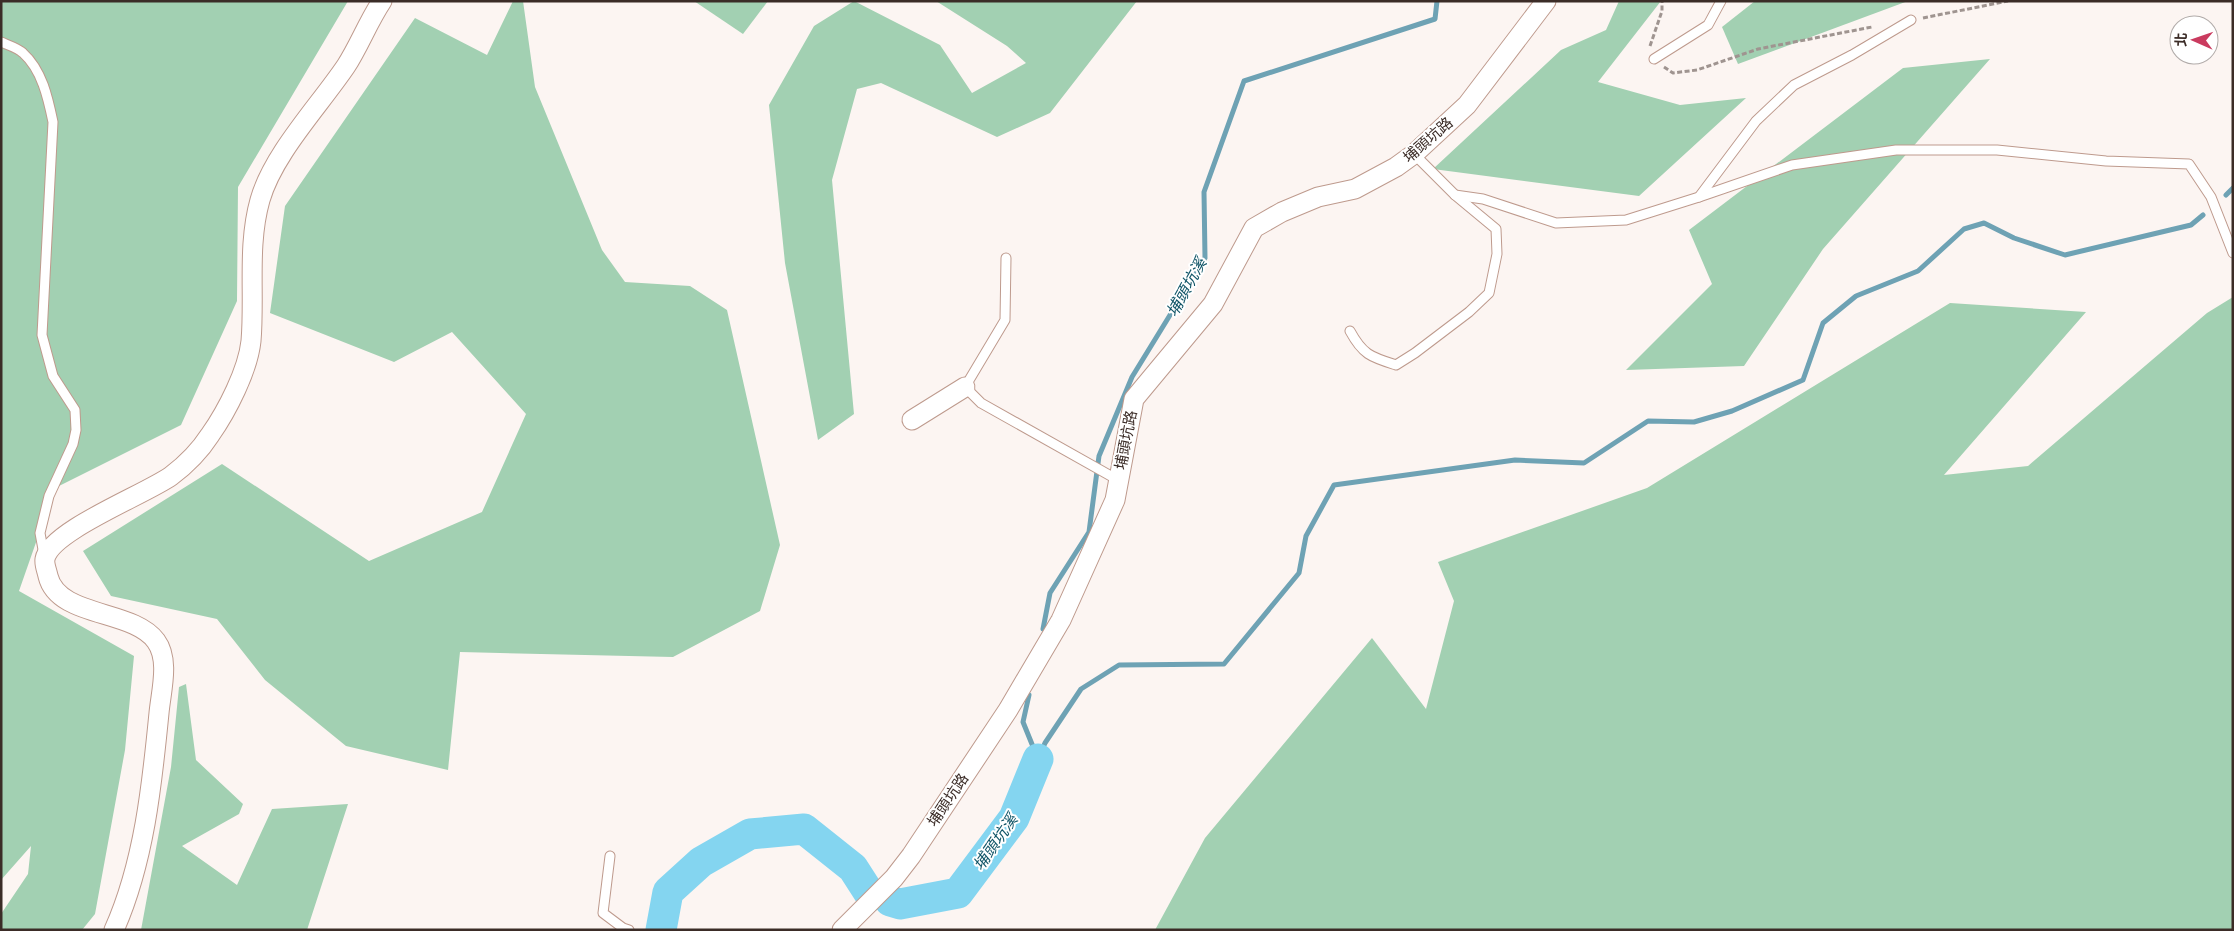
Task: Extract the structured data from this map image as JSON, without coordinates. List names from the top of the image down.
{
  "streets": {
    "street": ["埔頭坑路"]
  },
  "water": ["埔頭坑溪"],
  "north": "left"
}
